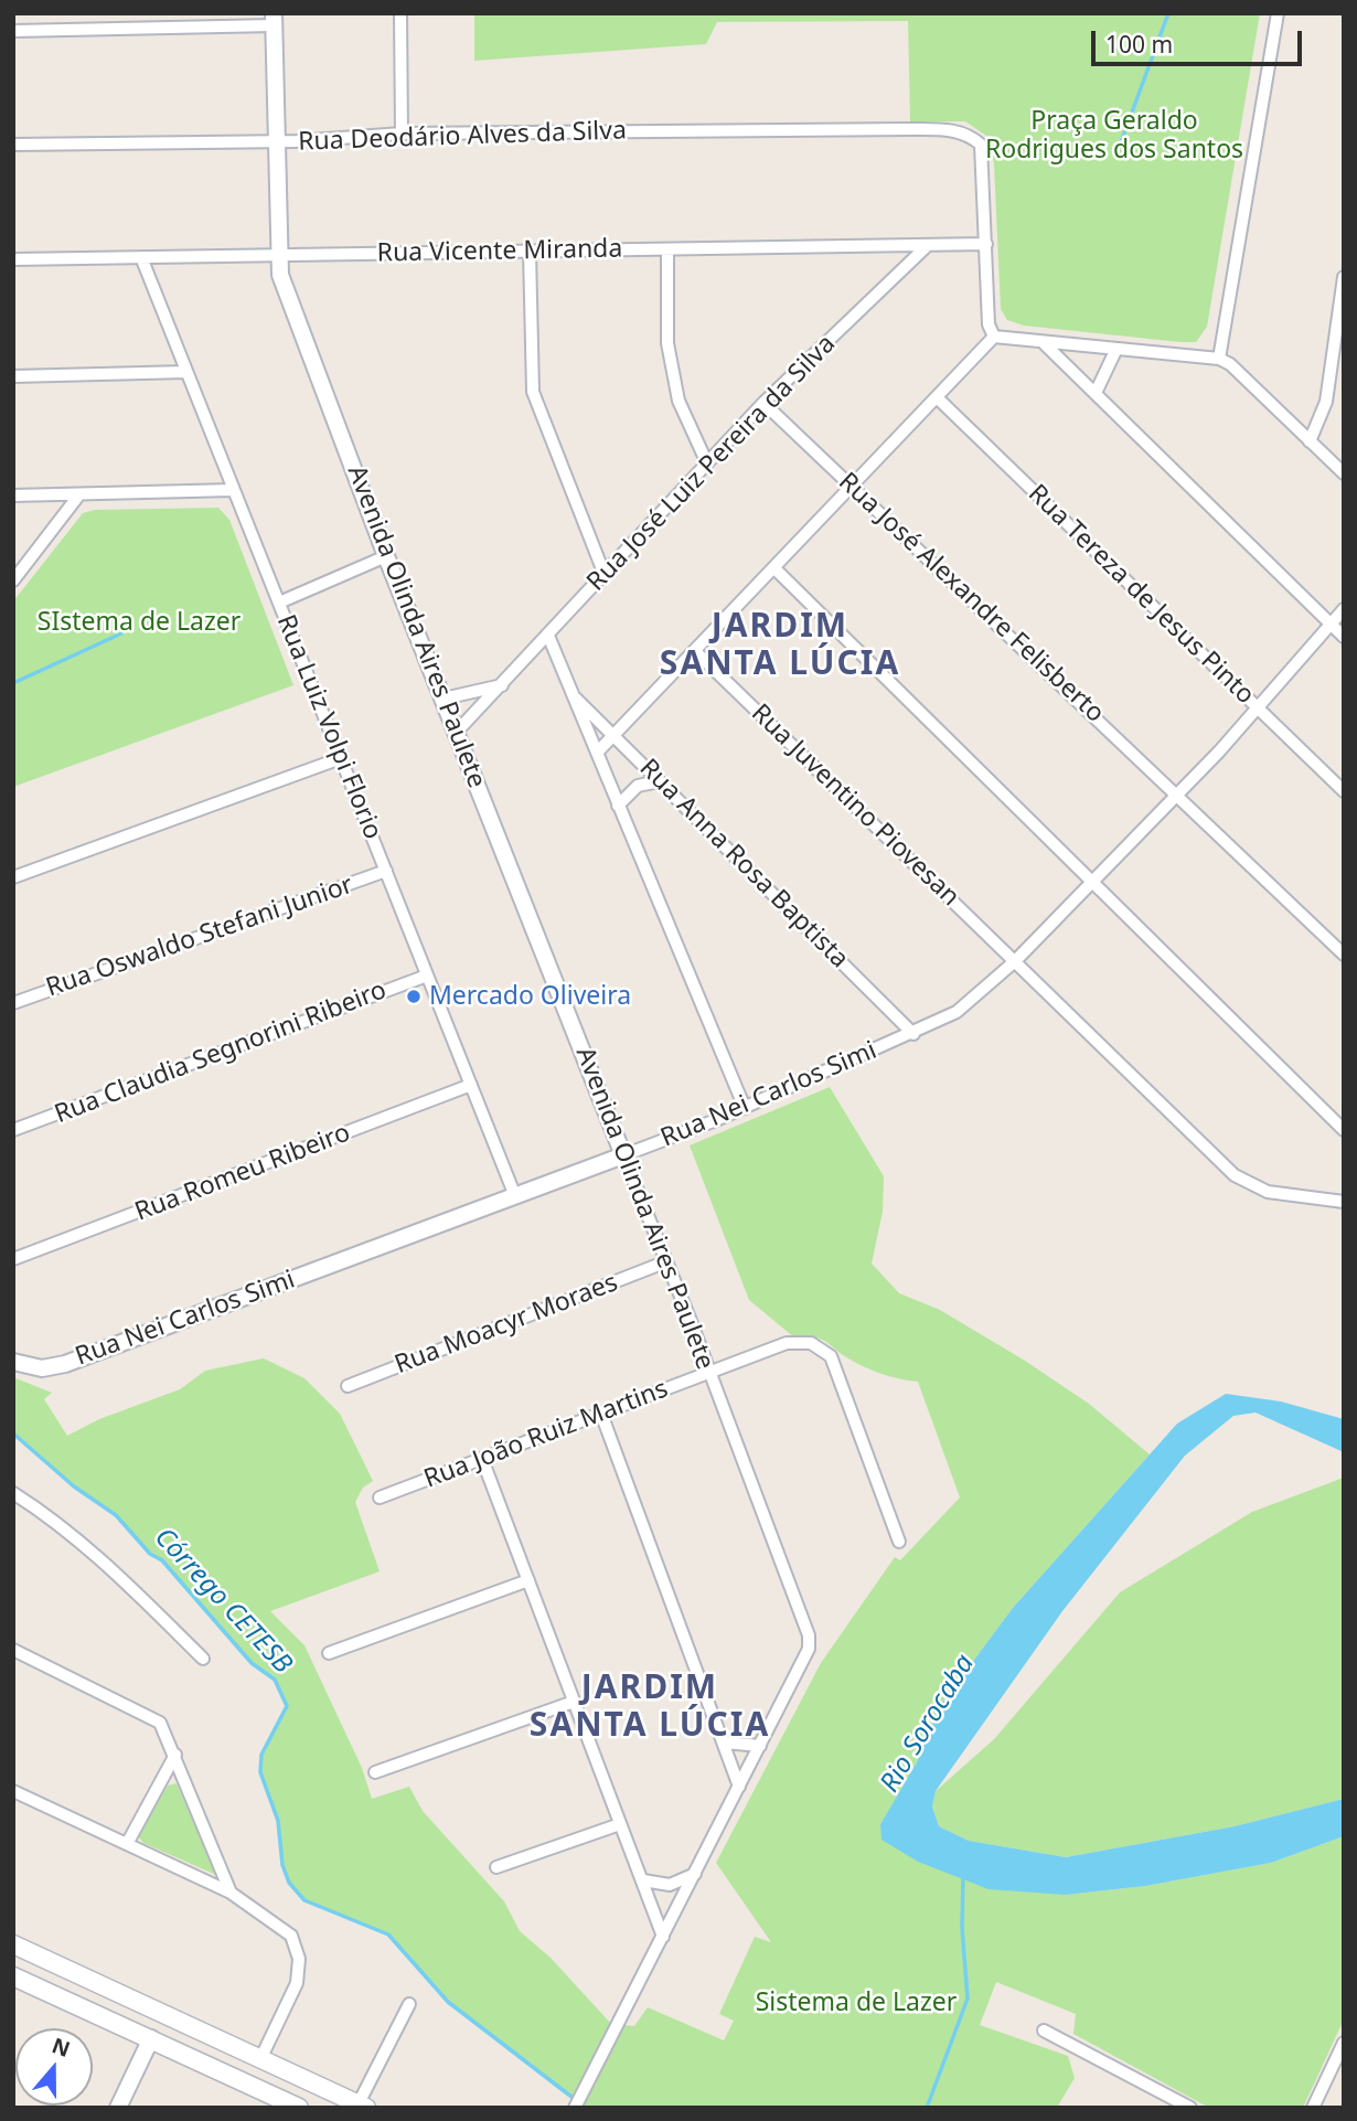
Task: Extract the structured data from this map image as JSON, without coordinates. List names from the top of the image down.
{
  "streets": {
    "street": [
      "Rua Deodário Alves da Silva",
      "Rua Vicente Miranda",
      "Rua José Luiz Pereira da Silva",
      "Rua Tereza de Jesus Pinto",
      "Rua José Alexandre Felisberto",
      "Avenida Olinda Aires Paulete",
      "Rua Luiz Volpi Florio",
      "Rua Juventino Piovesan",
      "Rua Anna Rosa Baptista",
      "Rua Oswaldo Stefani Junior",
      "Rua Claudia Segnorini Ribeiro",
      "Rua Nei Carlos Simi",
      "Rua Romeu Ribeiro",
      "Rua Moacyr Moraes",
      "Rua João Ruiz Martins"
    ]
  },
  "crossings": [
    ["Rua Deodário Alves da Silva", "Rua Vicente Miranda"],
    ["Rua Deodário Alves da Silva", "Avenida Olinda Aires Paulete"],
    ["Rua Vicente Miranda", "Rua José Luiz Pereira da Silva"],
    ["Rua Vicente Miranda", "Avenida Olinda Aires Paulete"],
    ["Rua Vicente Miranda", "Rua Luiz Volpi Florio"],
    ["Rua José Luiz Pereira da Silva", "Rua José Alexandre Felisberto"],
    ["Rua José Luiz Pereira da Silva", "Avenida Olinda Aires Paulete"],
    ["Rua Tereza de Jesus Pinto", "Rua Nei Carlos Simi"],
    ["Rua José Alexandre Felisberto", "Rua Nei Carlos Simi"],
    ["Avenida Olinda Aires Paulete", "Rua Nei Carlos Simi"],
    ["Avenida Olinda Aires Paulete", "Rua Moacyr Moraes"],
    ["Avenida Olinda Aires Paulete", "Rua João Ruiz Martins"],
    ["Rua Luiz Volpi Florio", "Rua Oswaldo Stefani Junior"],
    ["Rua Luiz Volpi Florio", "Rua Claudia Segnorini Ribeiro"],
    ["Rua Luiz Volpi Florio", "Rua Nei Carlos Simi"],
    ["Rua Luiz Volpi Florio", "Rua Romeu Ribeiro"],
    ["Rua Juventino Piovesan", "Rua Nei Carlos Simi"],
    ["Rua Anna Rosa Baptista", "Rua Nei Carlos Simi"]
  ],
  "districts": ["JARDIM SANTA LÚCIA", "JARDIM SANTA LÚCIA"],
  "water": ["Córrego CETESB", "Rio Sorocaba"],
  "parks": ["Praça Geraldo Rodrigues dos Santos", "SIstema de Lazer", "Sistema de Lazer"],
  "places": ["Mercado Oliveira"],
  "scale_bar": "100 m",
  "north": "top"
}
